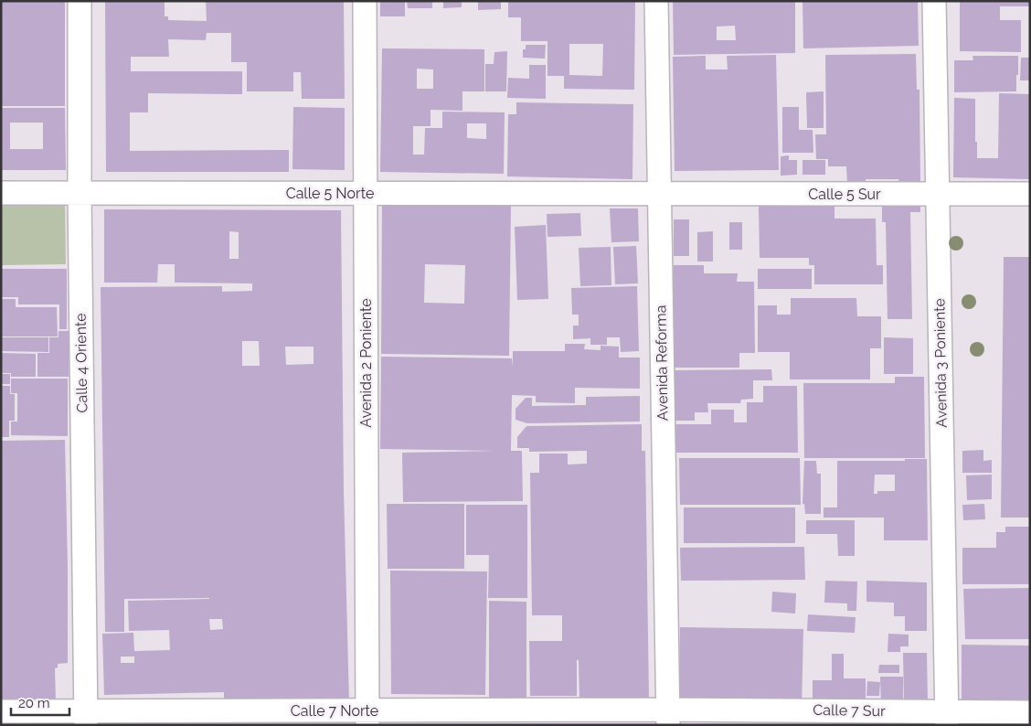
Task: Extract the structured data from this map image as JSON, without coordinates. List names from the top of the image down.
{
  "streets": {
    "street": [
      "Calle 5 Norte",
      "Calle 5 Sur",
      "Calle 4 Oriente",
      "Avenida 2 Poniente",
      "Avenida Reforma",
      "Avenida 3 Poniente",
      "Calle 7 Norte",
      "Calle 7 Sur"
    ]
  },
  "crossings": [
    ["Calle 5 Norte", "Calle 5 Sur"],
    ["Calle 5 Norte", "Calle 4 Oriente"],
    ["Calle 5 Norte", "Avenida 2 Poniente"],
    ["Calle 5 Norte", "Avenida Reforma"],
    ["Calle 5 Sur", "Avenida Reforma"],
    ["Calle 5 Sur", "Avenida 3 Poniente"],
    ["Calle 4 Oriente", "Calle 7 Norte"],
    ["Avenida 2 Poniente", "Calle 7 Norte"],
    ["Avenida Reforma", "Calle 7 Norte"],
    ["Avenida Reforma", "Calle 7 Sur"],
    ["Avenida 3 Poniente", "Calle 7 Sur"],
    ["Calle 7 Norte", "Calle 7 Sur"]
  ],
  "scale_bar": "20 m"
}
